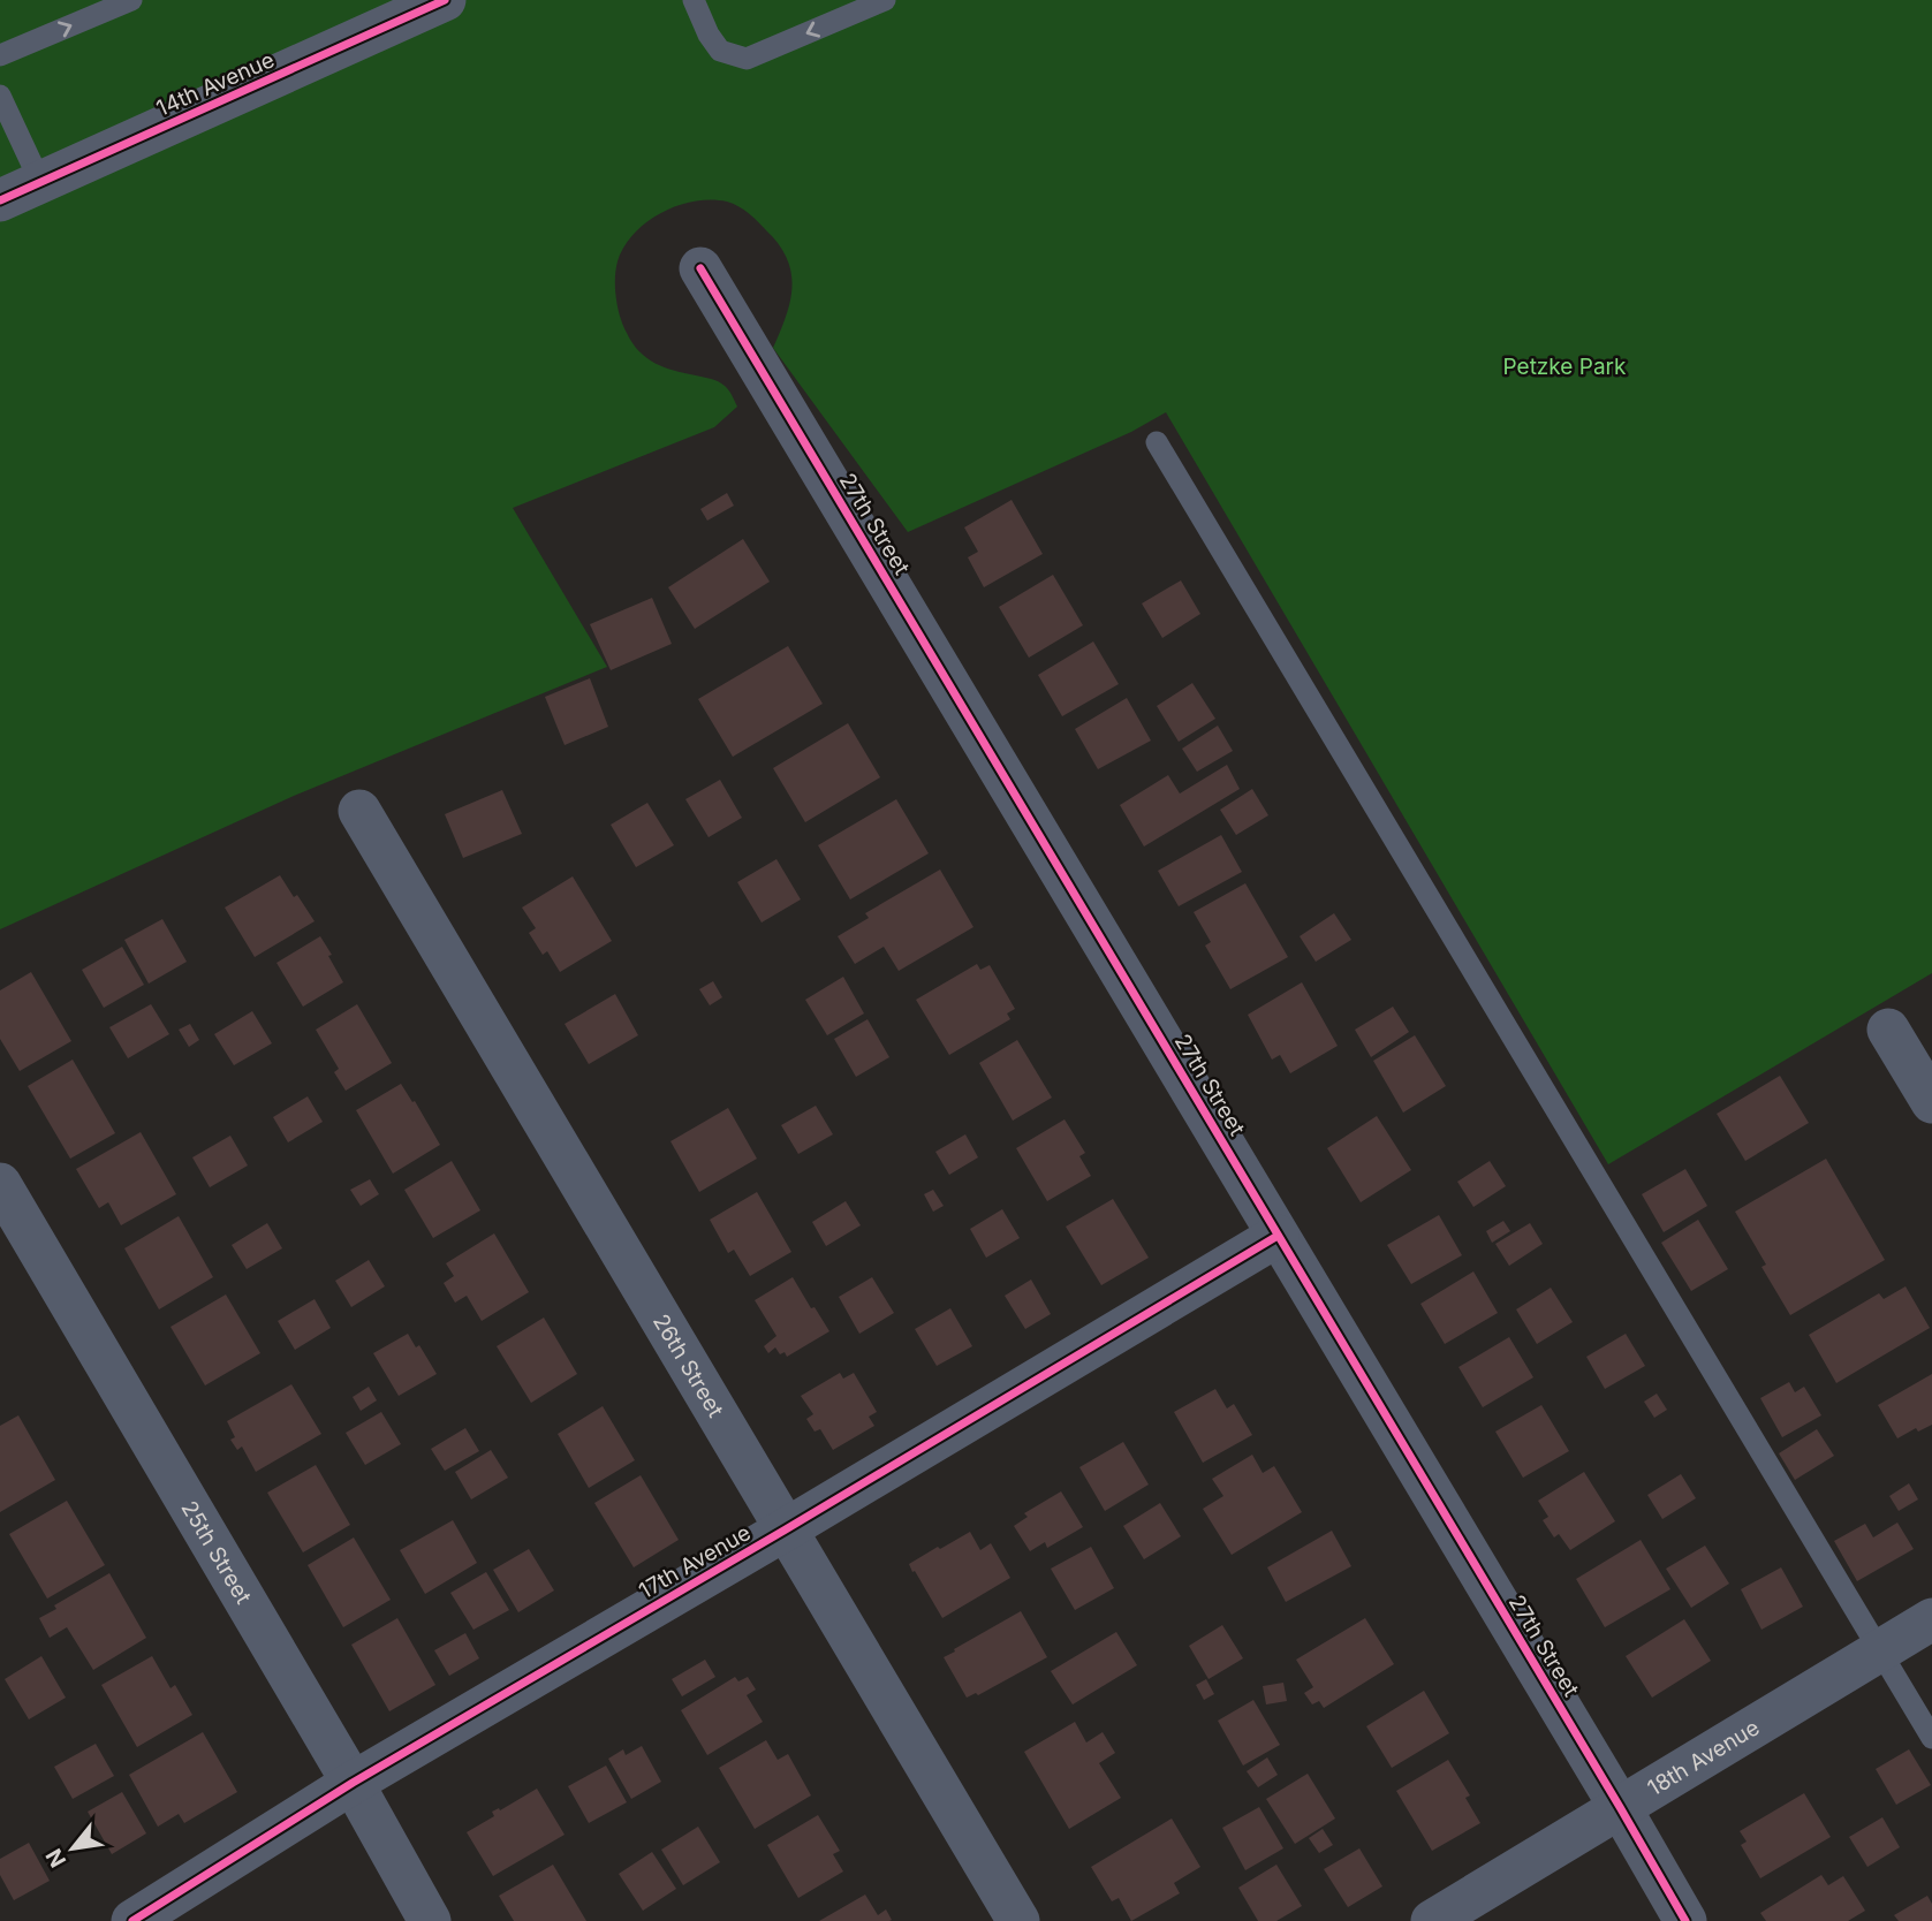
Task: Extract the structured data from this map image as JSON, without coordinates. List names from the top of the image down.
{
  "streets": {
    "street": [
      "14th Avenue",
      "27th Street",
      "26th Street",
      "25th Street",
      "17th Avenue",
      "18th Avenue"
    ]
  },
  "crossings": [
    ["27th Street", "17th Avenue"],
    ["27th Street", "18th Avenue"],
    ["26th Street", "17th Avenue"],
    ["25th Street", "17th Avenue"]
  ],
  "parks": ["Petzke Park"],
  "north": "bottom left"
}
